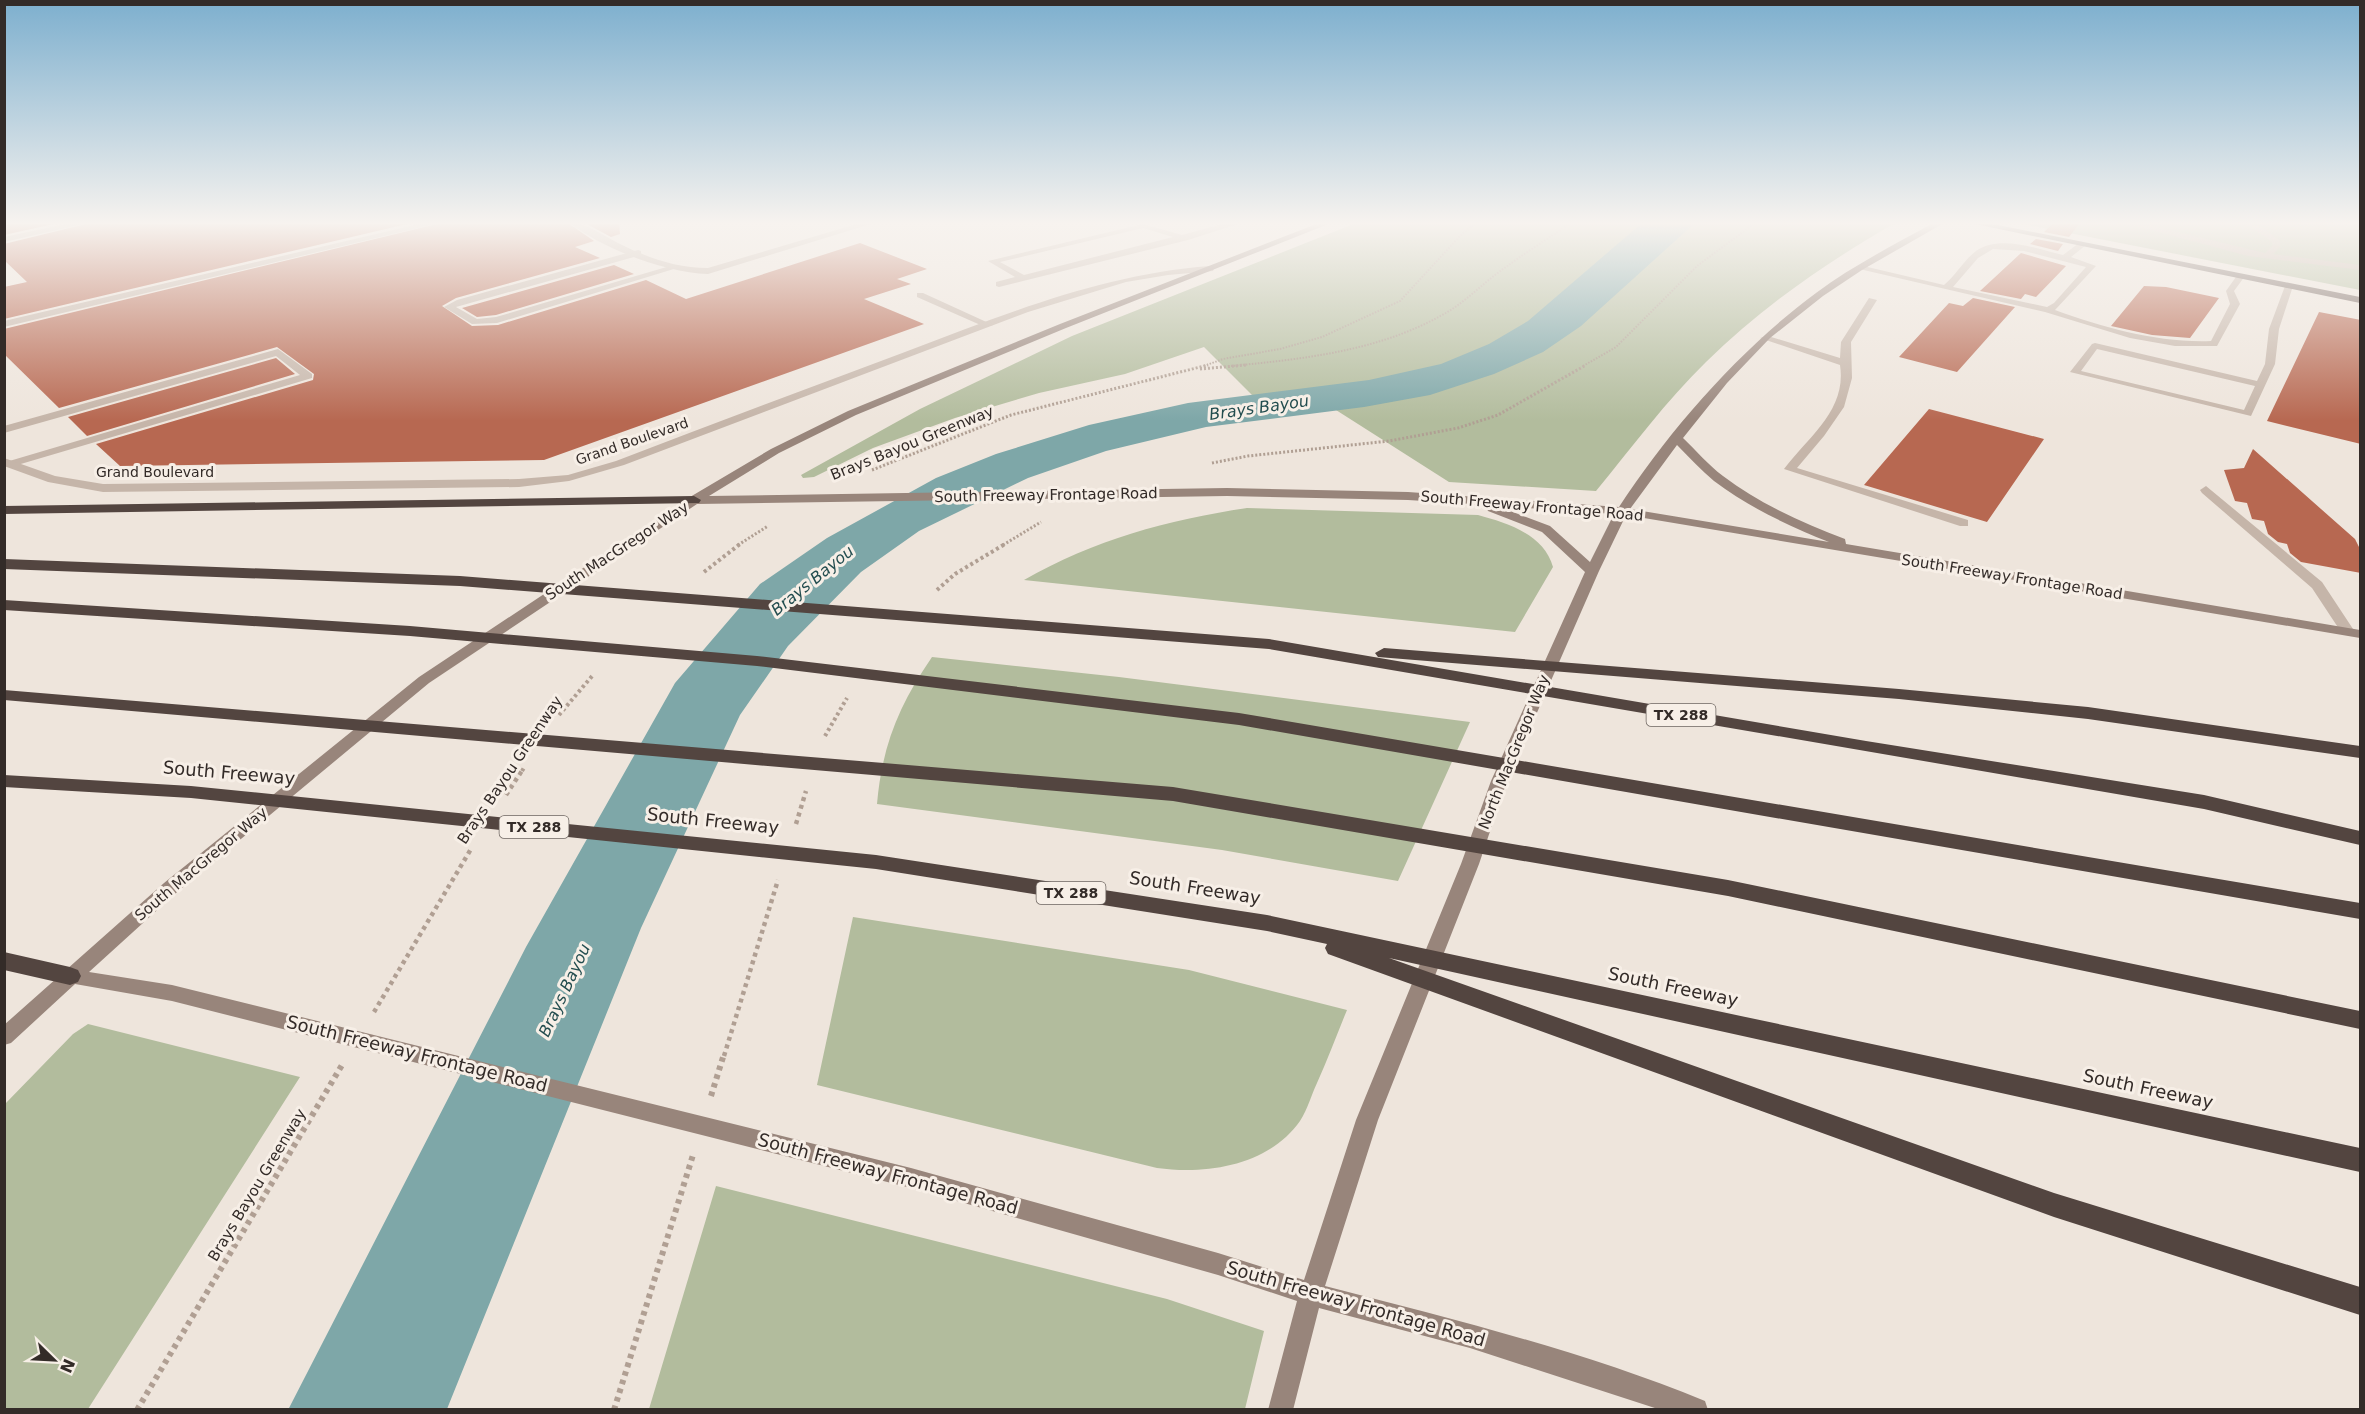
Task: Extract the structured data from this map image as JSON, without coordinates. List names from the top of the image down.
{
  "streets": {
    "highway": ["TX 288", "South Freeway"],
    "main road": ["South Freeway Frontage Road", "South MacGregor Way", "North MacGregor Way"],
    "street": ["Grand Boulevard"],
    "path": ["Brays Bayou Greenway"]
  },
  "crossings": [
    ["South Freeway Frontage Road", "South MacGregor Way"],
    ["South Freeway Frontage Road", "North MacGregor Way"]
  ],
  "water": ["Brays Bayou"],
  "north": "bottom right"
}
